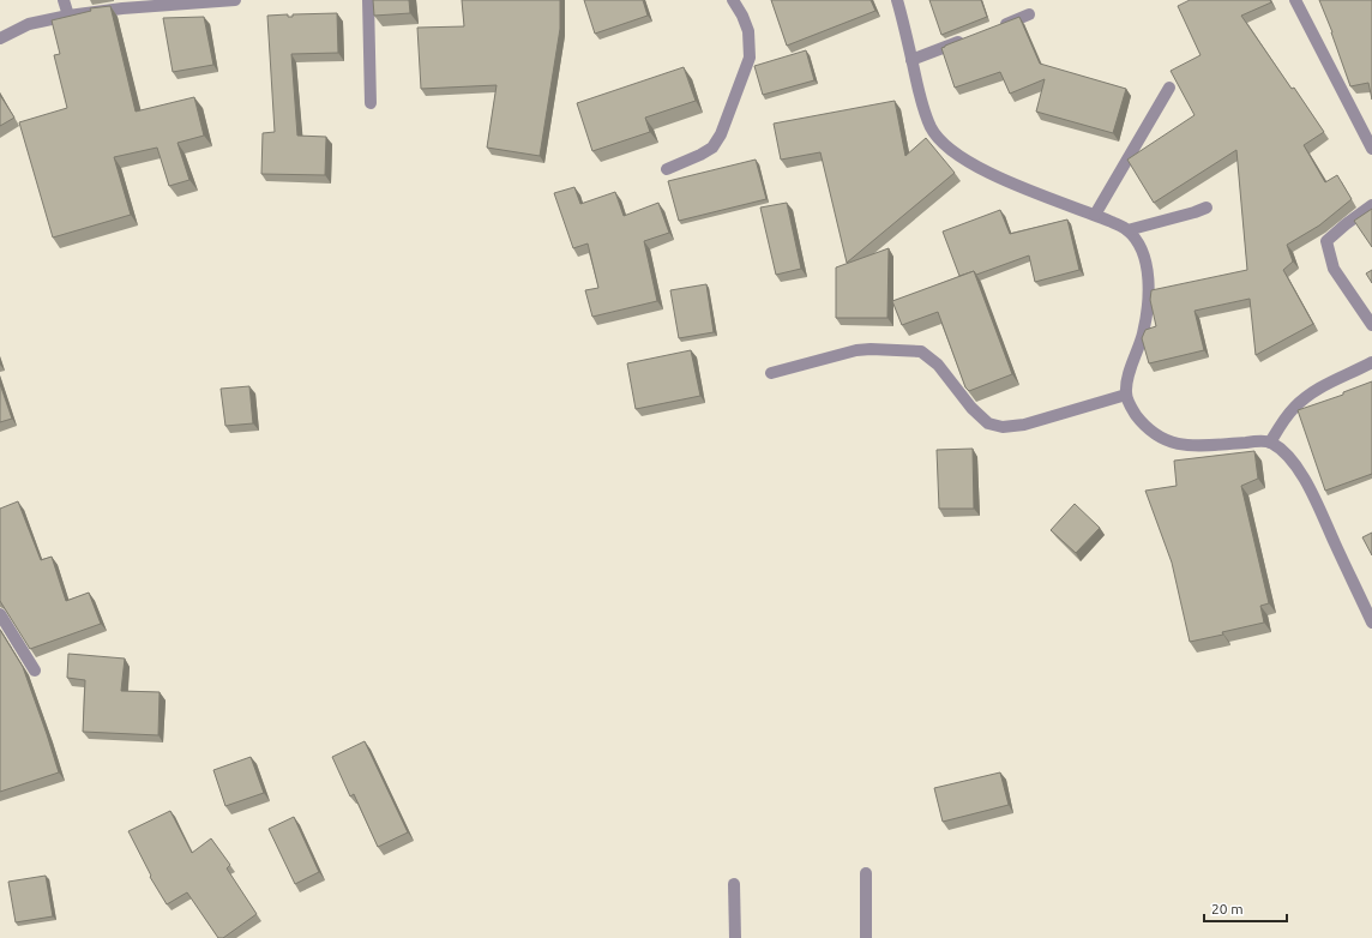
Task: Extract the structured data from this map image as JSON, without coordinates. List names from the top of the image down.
{
  "scale_bar": "20 m"
}
